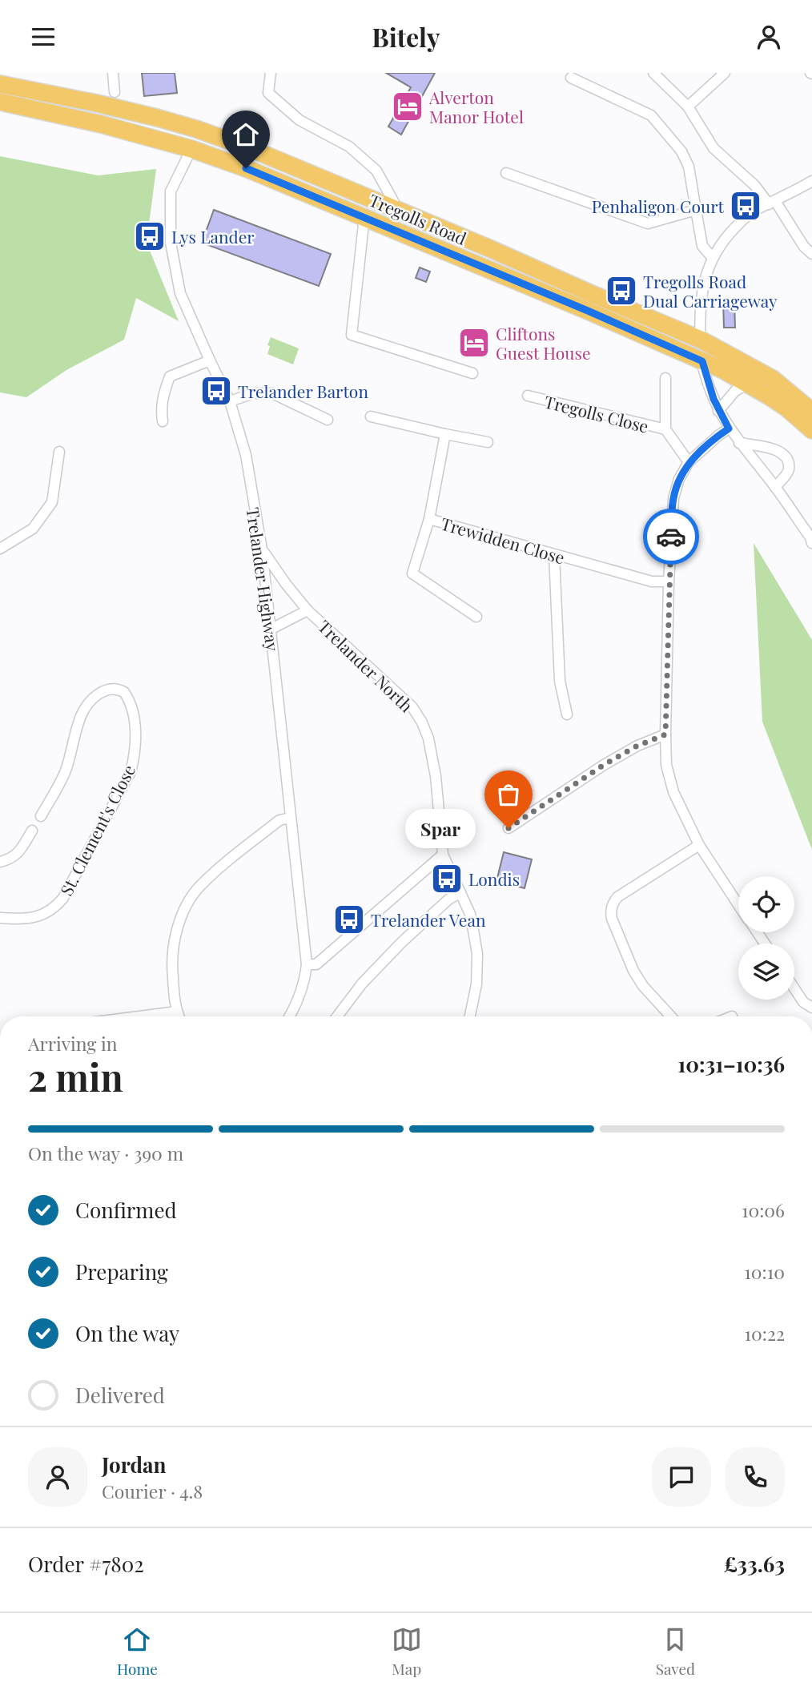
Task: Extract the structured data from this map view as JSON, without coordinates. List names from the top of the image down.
{
  "streets": {
    "highway": ["Tregolls Road"],
    "street": [
      "Tregolls Close",
      "Trewidden Close",
      "Trelander Highway",
      "Trelander North",
      "St. Clement's Close"
    ]
  },
  "crossings": [
    ["Tregolls Road", "Trelander Highway"],
    ["Trelander Highway", "Trelander North"]
  ],
  "places": {
    "hotel": ["Alverton Manor Hotel", "Cliftons Guest House"],
    "bus stop": [
      "Penhaligon Court",
      "Lys Lander",
      "Tregolls Road Dual Carriageway",
      "Trelander Barton",
      "Londis",
      "Trelander Vean"
    ],
    "other": ["Spar"]
  },
  "page": {
    "header": "Bitely",
    "bubble": "Spar",
    "heading": ["2 min", "Arriving in", "10:31–10:36"],
    "panel": [
      "Jordan",
      "Courier · 4.8",
      "Order #7802",
      "£33.63"
    ],
    "bar": "On the way · 390 m",
    "list": [
      ["Confirmed", "10:06"],
      ["Preparing", "10:10"],
      ["On the way", "10:22"],
      "Delivered"
    ],
    "tabs": ["Home", "Map", "Saved"]
  }
}
